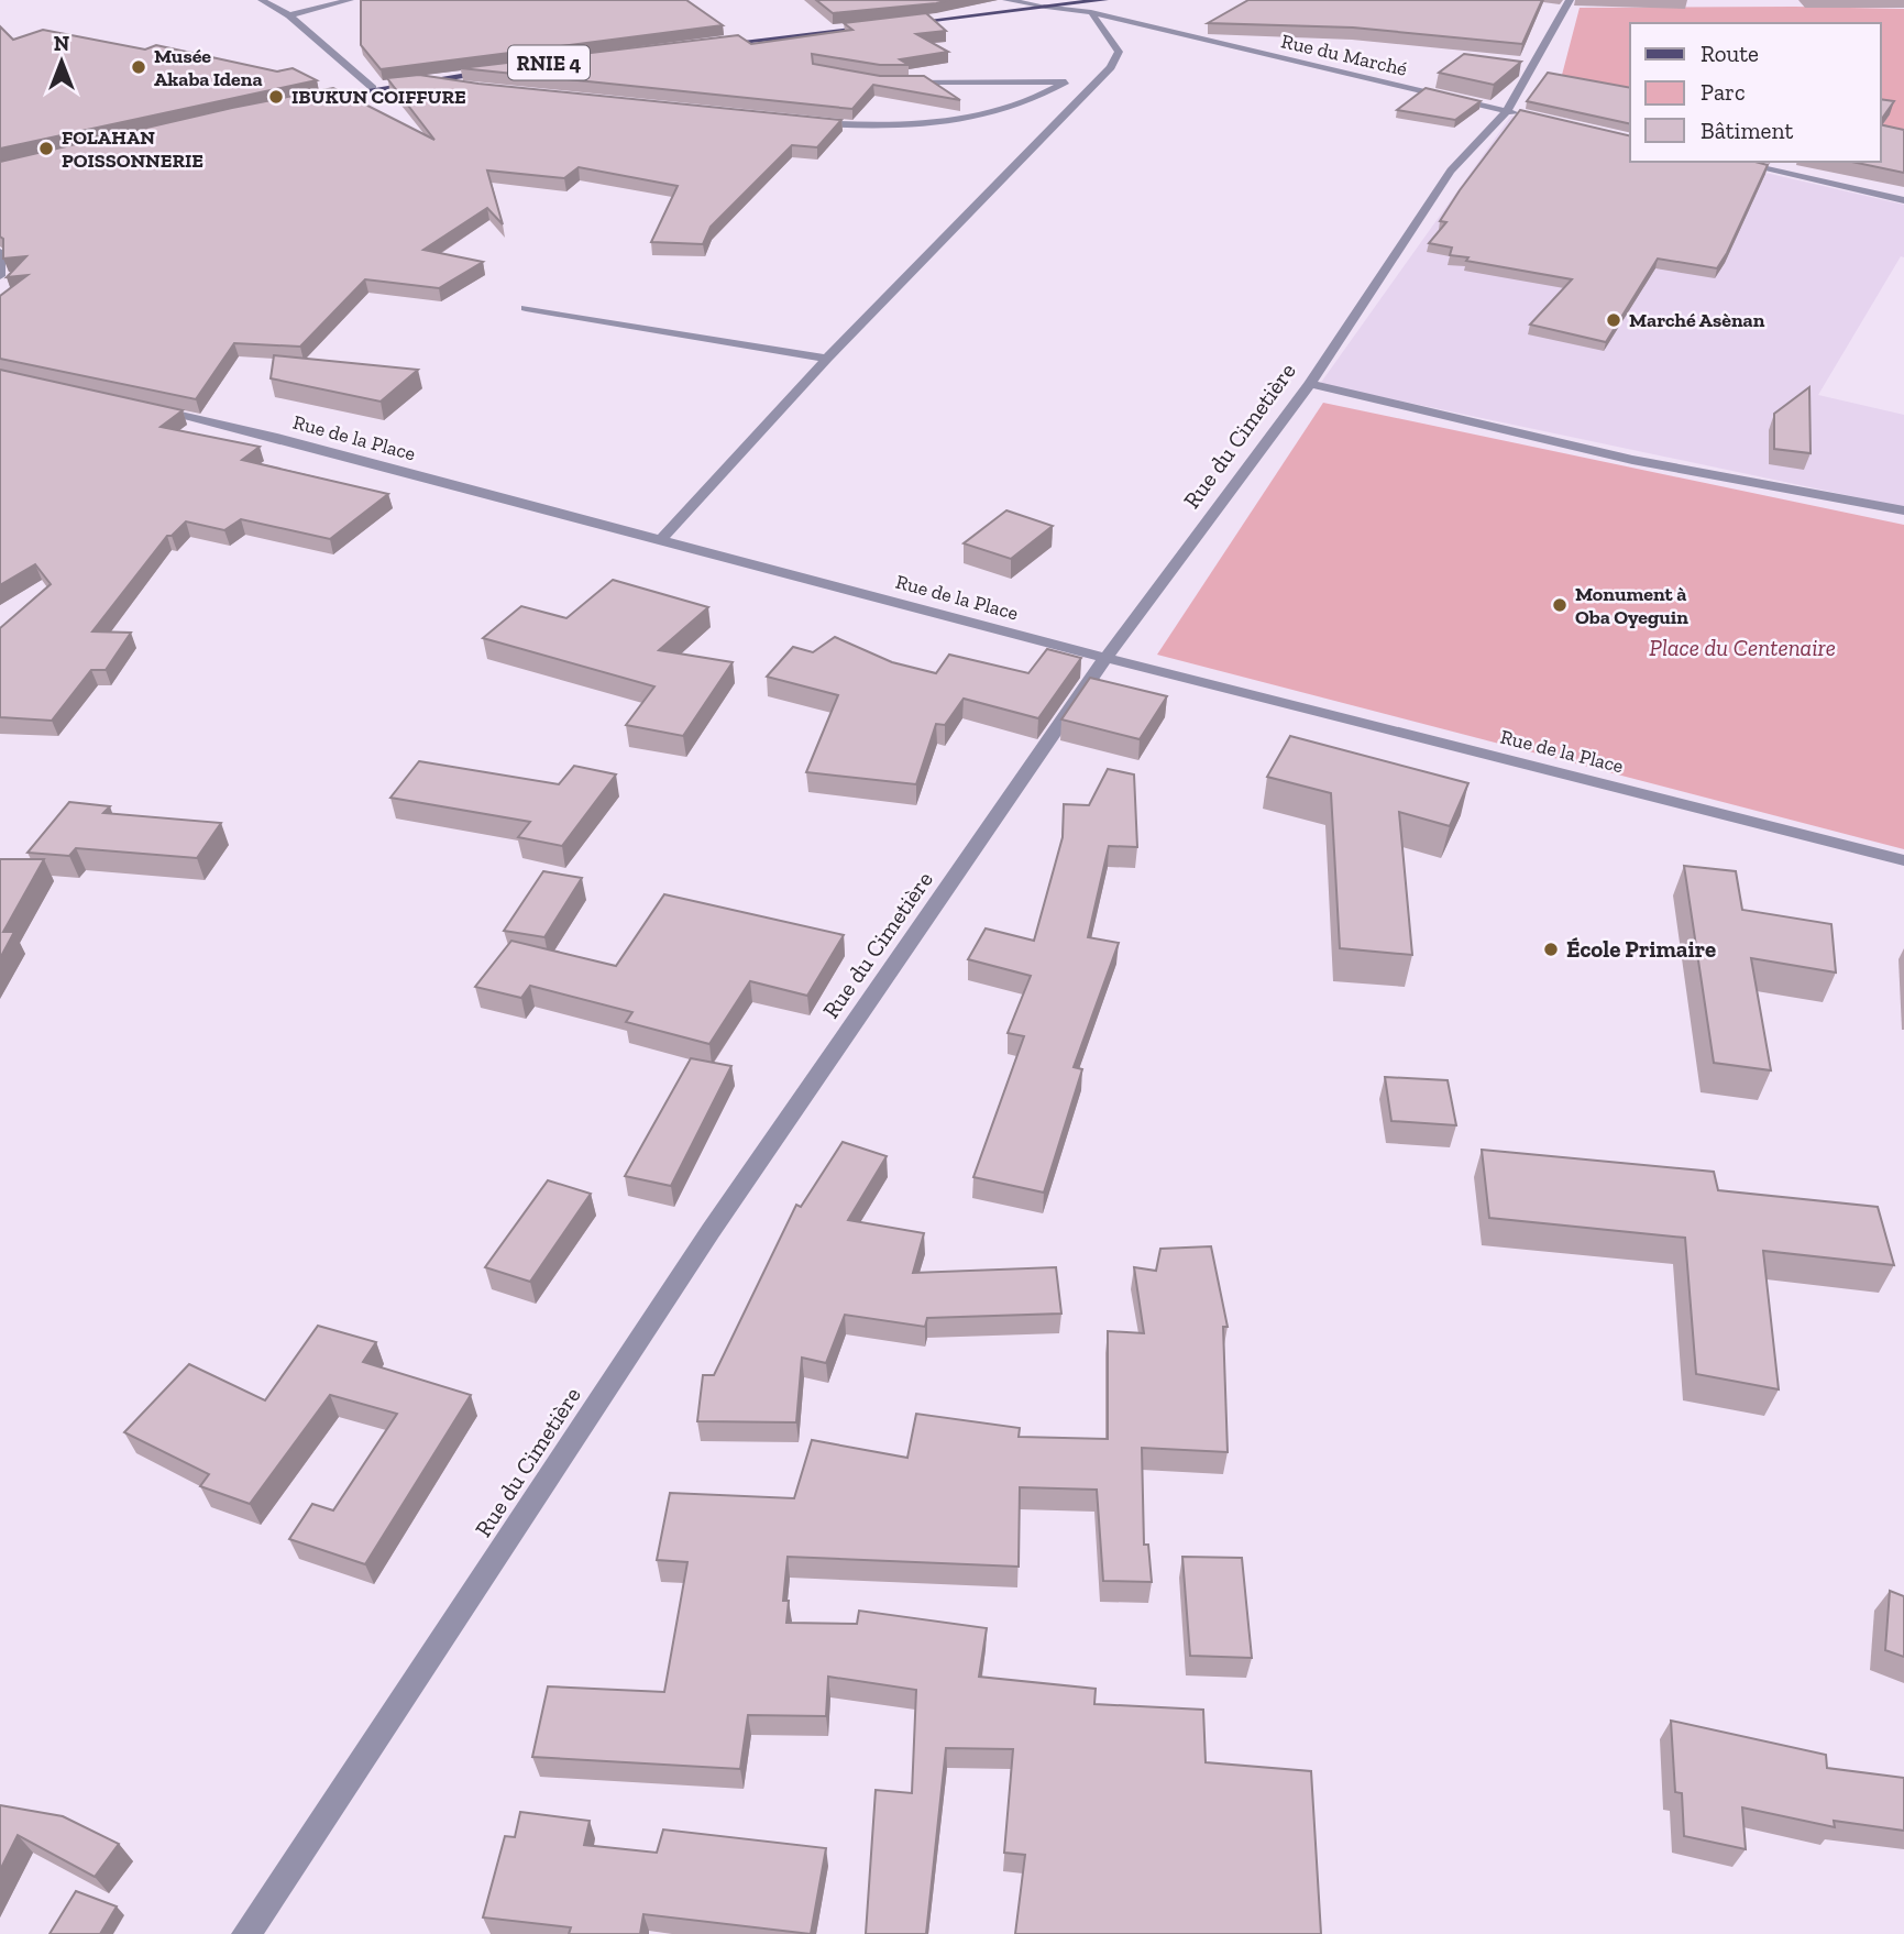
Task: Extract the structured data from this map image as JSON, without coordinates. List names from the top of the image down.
{
  "streets": {
    "main road": ["RNIE 4"],
    "street": ["Rue du Marché", "Rue du Cimetière", "Rue de la Place"]
  },
  "crossings": [
    ["Rue du Marché", "Rue du Cimetière"],
    ["Rue du Cimetière", "Rue de la Place"]
  ],
  "parks": ["Place du Centenaire"],
  "places": [
    "Musée Akaba Idena",
    "IBUKUN COIFFURE",
    "FOLAHAN POISSONNERIE",
    "Marché Asènan",
    "Monument à Oba Oyeguin",
    "École Primaire"
  ],
  "legend": ["Route", "Parc", "Bâtiment"],
  "north": "top"
}
